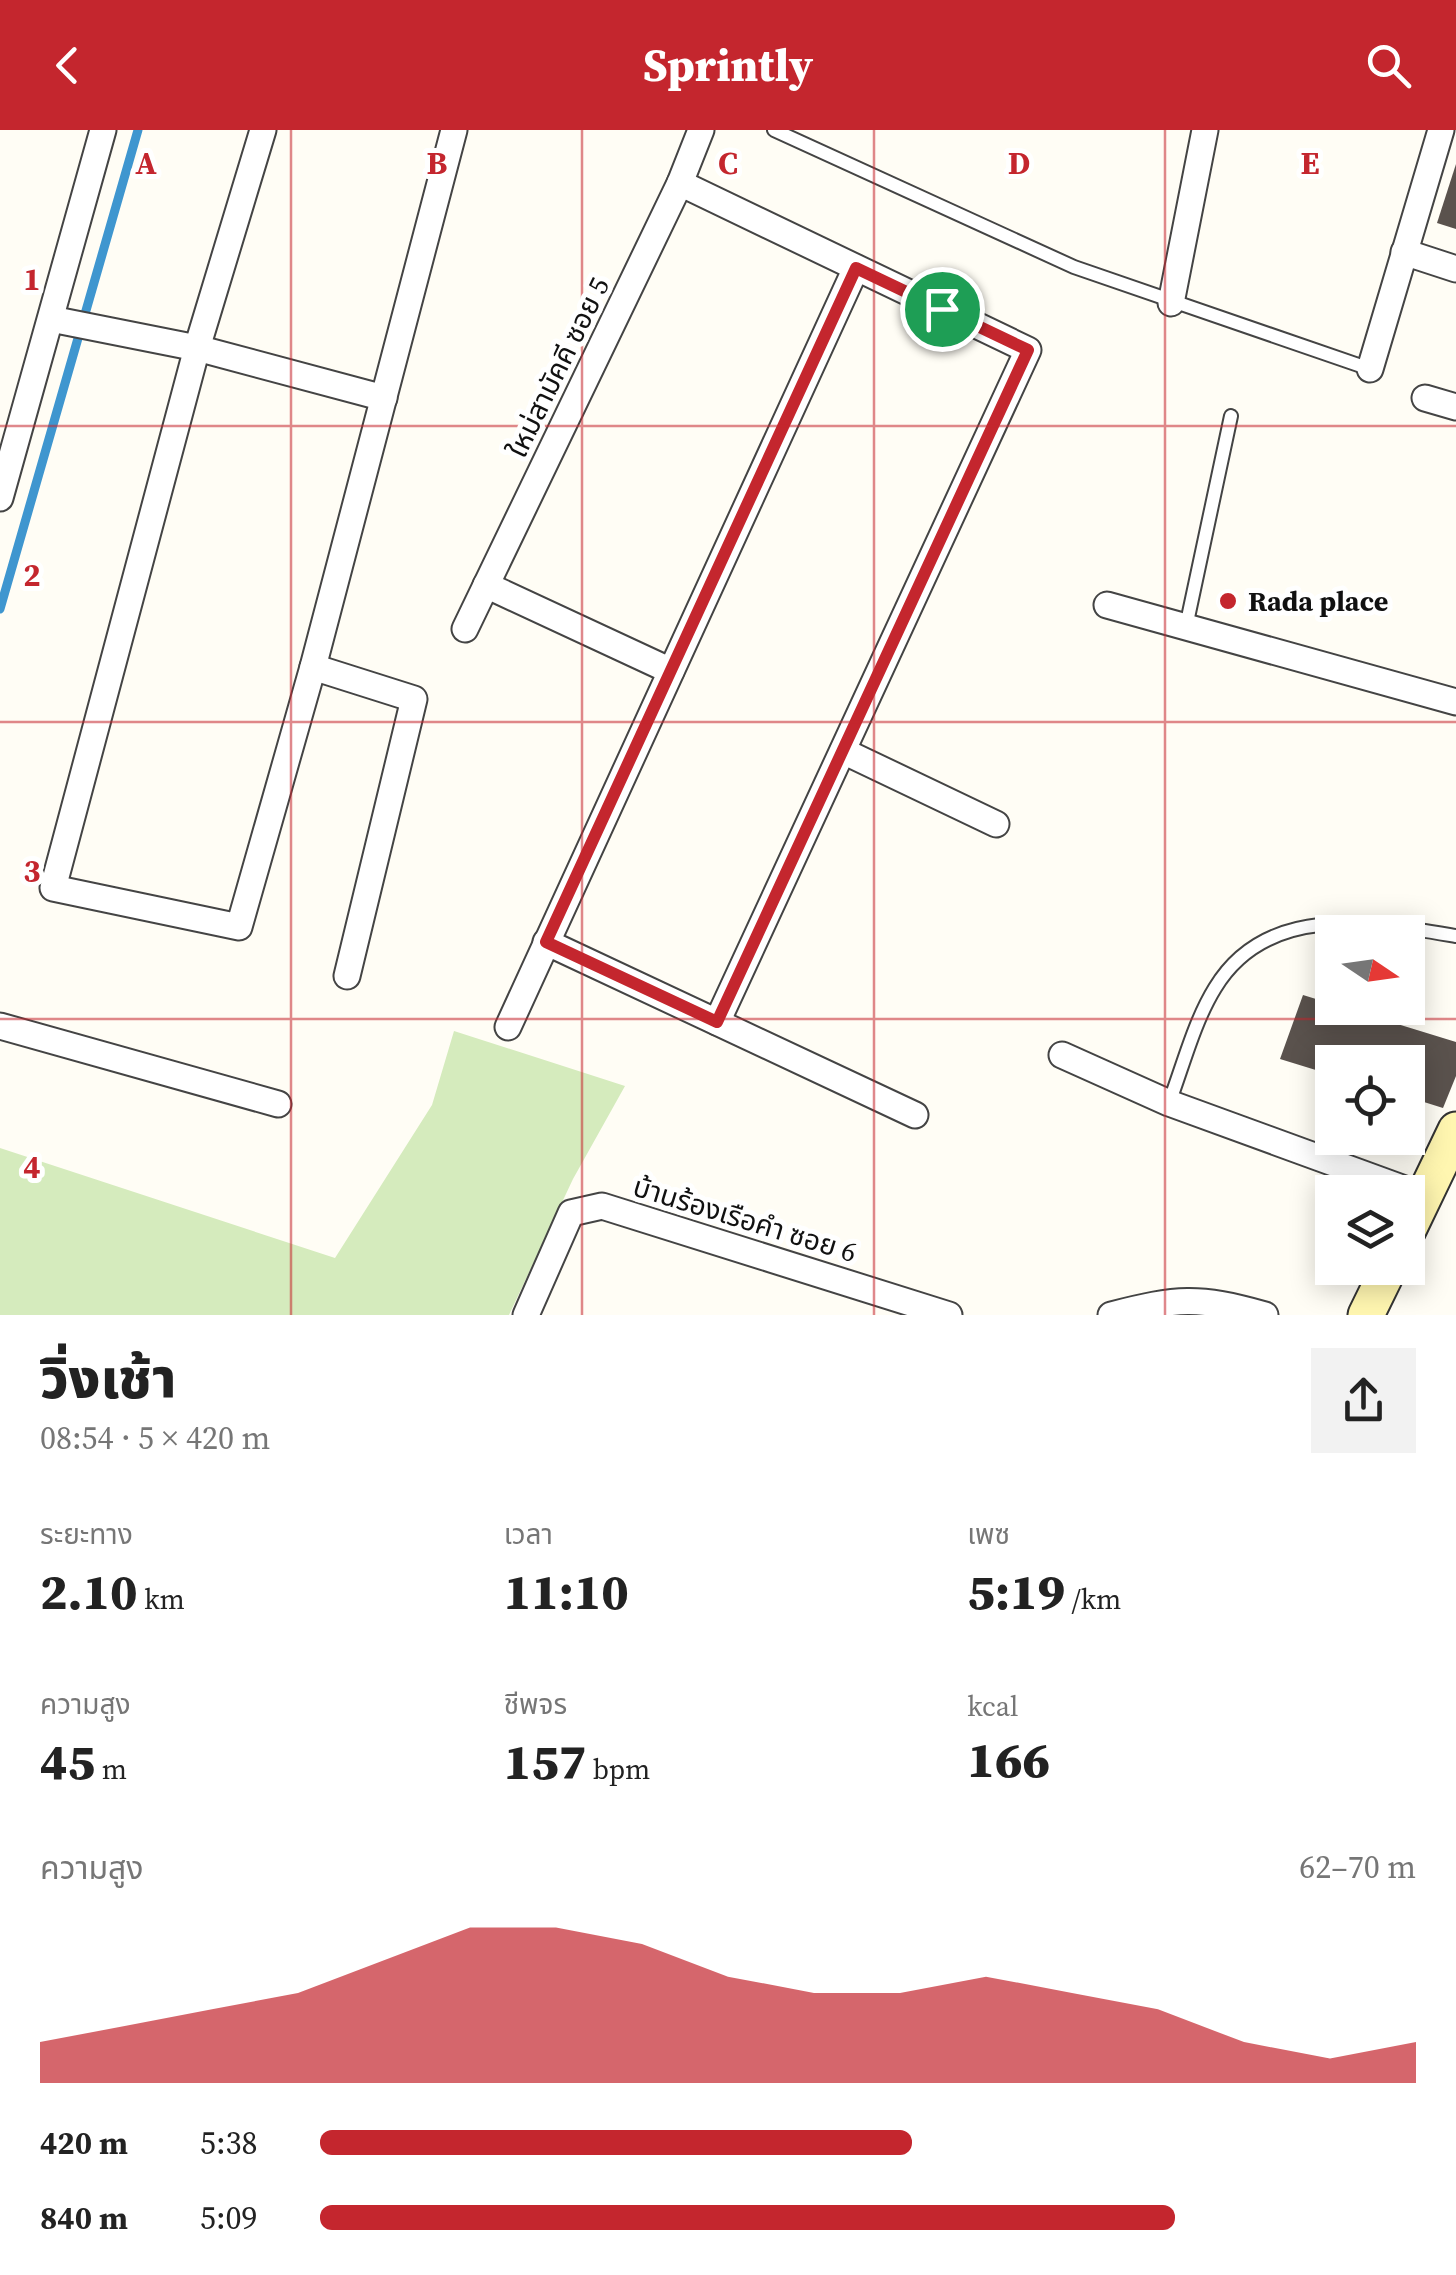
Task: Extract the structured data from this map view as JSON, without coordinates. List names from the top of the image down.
{
  "streets": {
    "street": ["ใหม่สามัคคี ซอย 5", "บ้านร้องเรือคำ ซอย 6"]
  },
  "places": ["Rada place"],
  "north": "right",
  "page": {
    "header": "Sprintly",
    "heading": ["วิ่งเช้า", "08:54 · 5 × 420 m"],
    "stats": [
      ["ระยะทาง", "2.10 km"],
      ["เวลา", "11:10"],
      ["เพซ", "5:19 /km"],
      ["ความสูง", "45 m"],
      ["ชีพจร", "157 bpm"],
      ["kcal", "166"]
    ],
    "chart": ["ความสูง", "62–70 m"],
    "list": [
      {
        "name": "420 m",
        "note": "5:38"
      },
      {
        "name": "840 m",
        "note": "5:09"
      }
    ]
  },
  "grid": {
    "columns": [
      "A",
      "B",
      "C",
      "D",
      "E"
    ],
    "rows": [
      "1",
      "2",
      "3",
      "4"
    ]
  }
}
